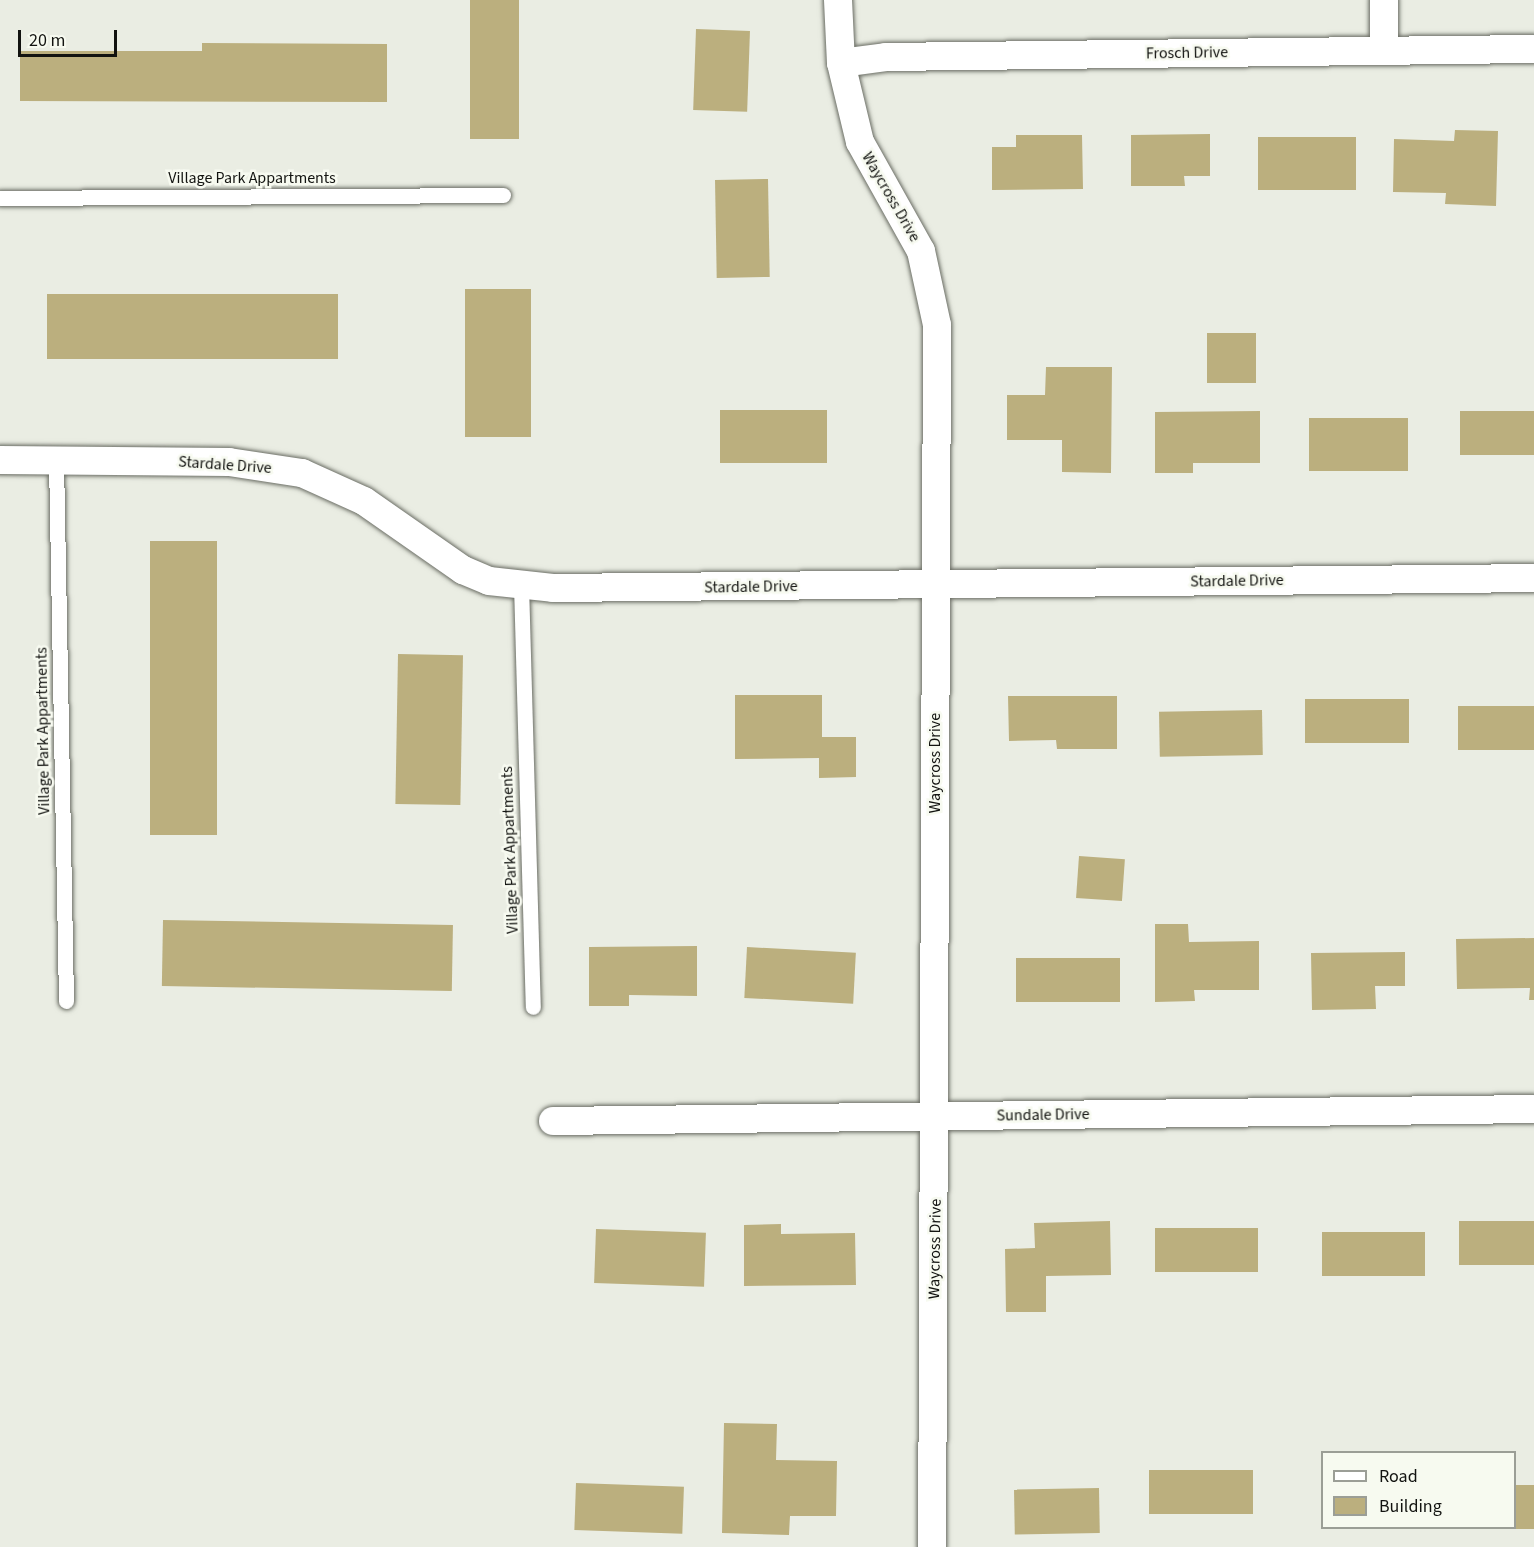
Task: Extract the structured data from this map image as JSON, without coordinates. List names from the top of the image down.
{
  "streets": {
    "street": [
      "Frosch Drive",
      "Waycross Drive",
      "Stardale Drive",
      "Sundale Drive"
    ],
    "lane": ["Village Park Appartments"]
  },
  "crossings": [
    ["Frosch Drive", "Waycross Drive"],
    ["Village Park Appartments", "Stardale Drive"],
    ["Waycross Drive", "Stardale Drive"],
    ["Waycross Drive", "Sundale Drive"]
  ],
  "legend": ["Road", "Building"],
  "scale_bar": "20 m"
}
